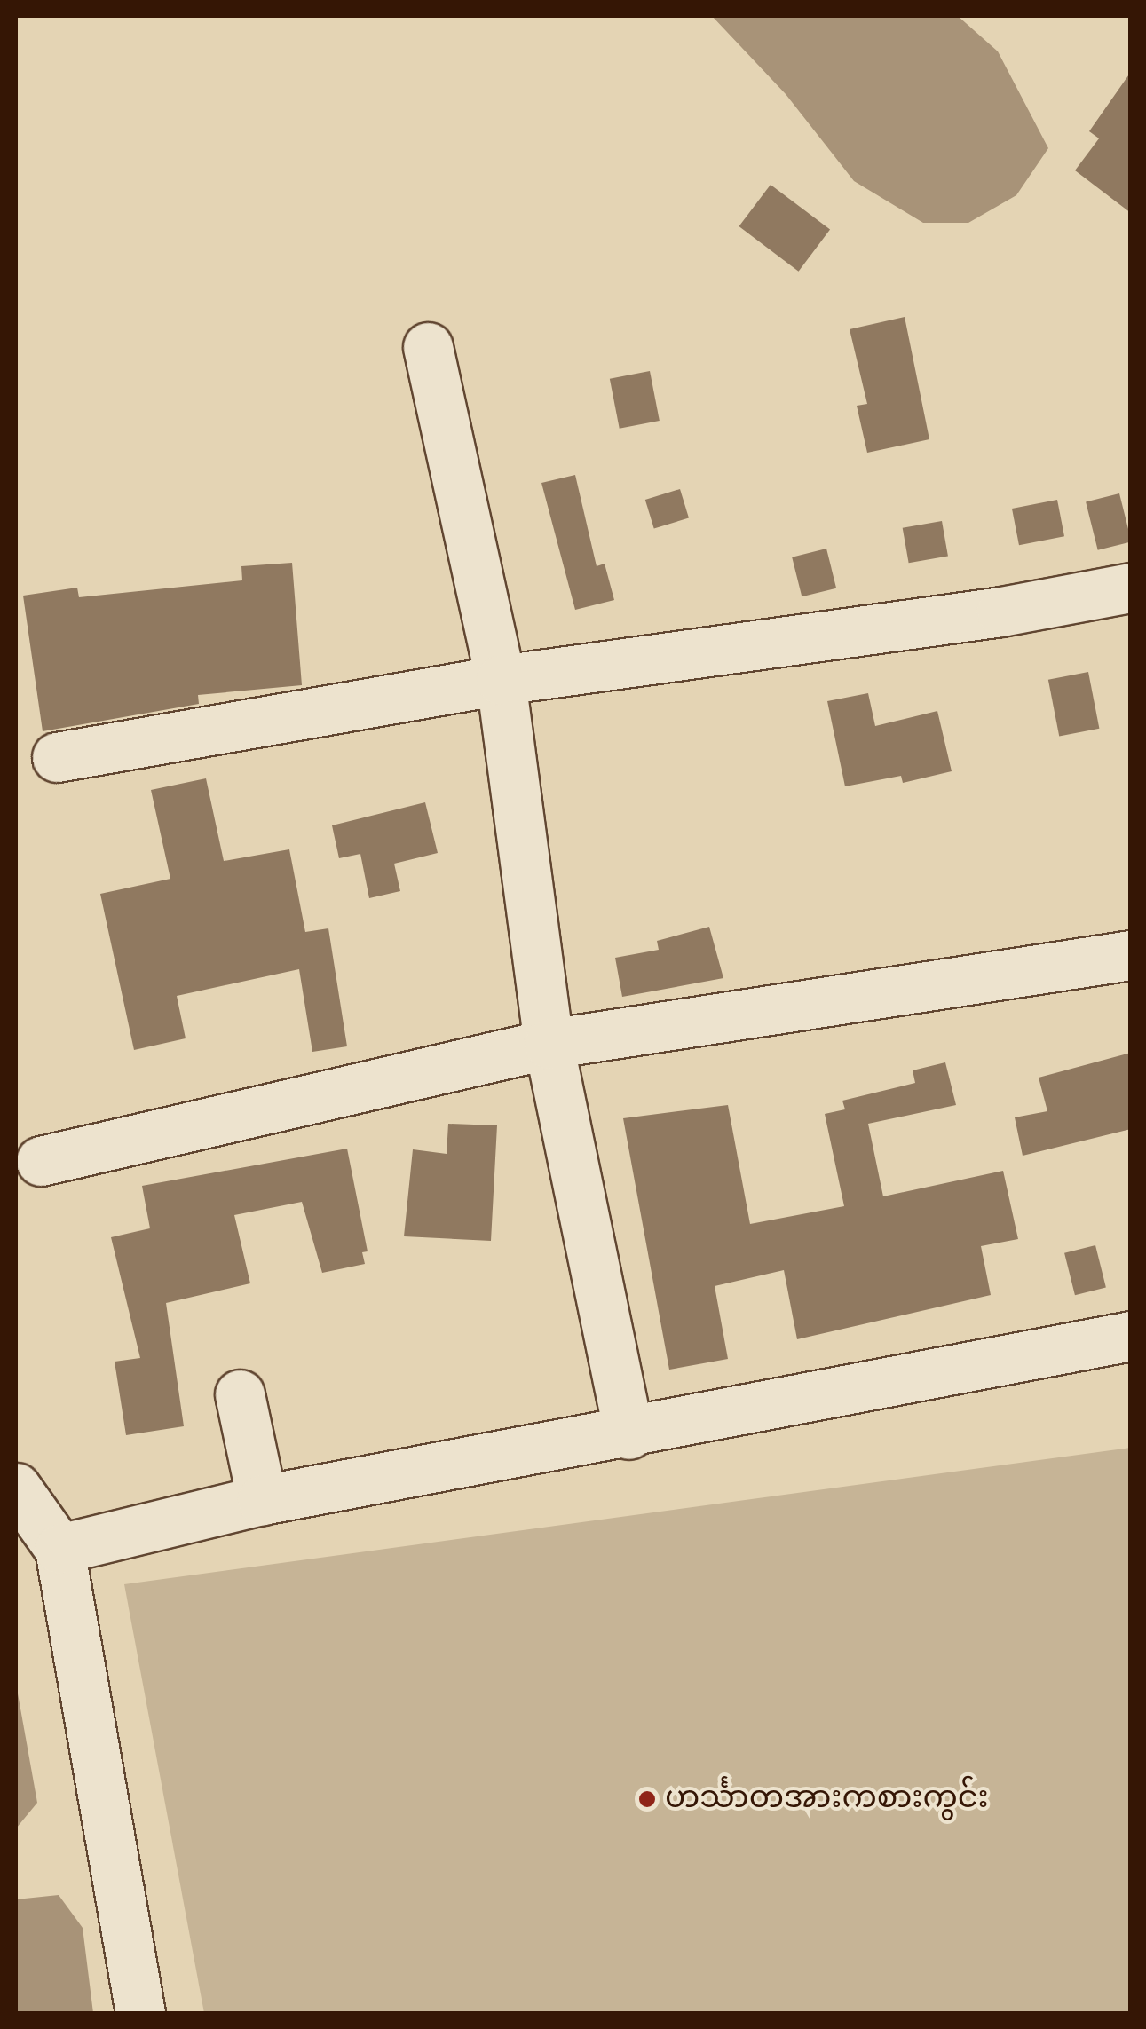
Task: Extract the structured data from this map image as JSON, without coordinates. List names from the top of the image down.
{
  "places": ["ဟင်္သာတအားကစားကွင်း"]
}
